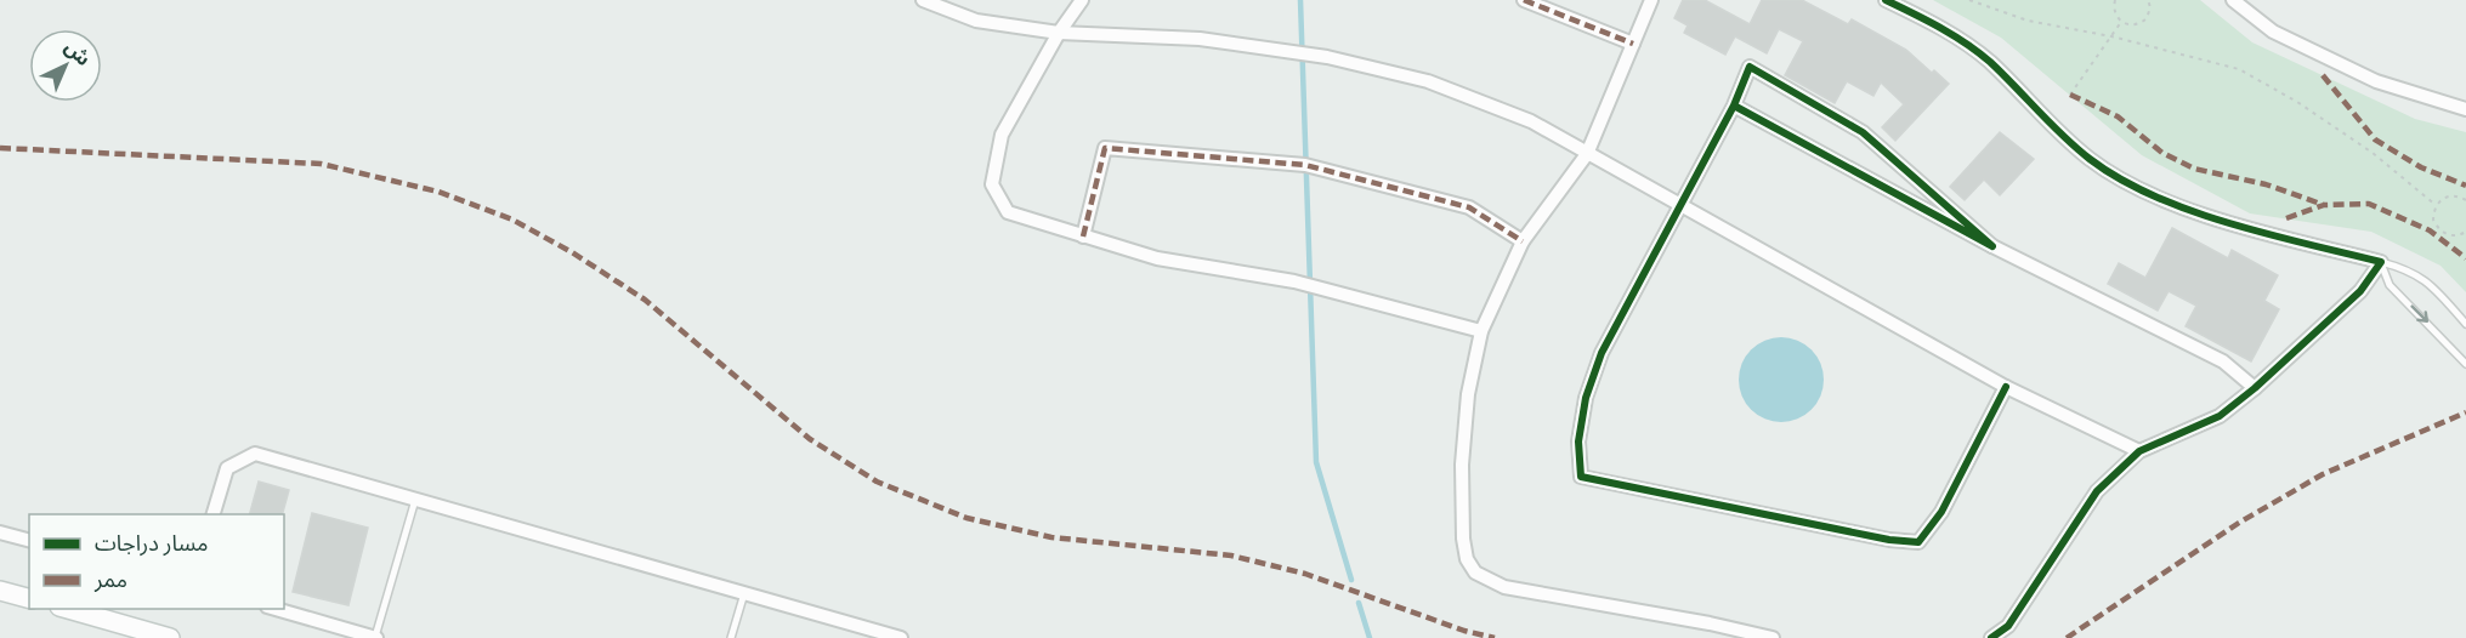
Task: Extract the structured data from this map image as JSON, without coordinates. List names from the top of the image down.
{
  "legend": ["مسار دراجات", "ممر"],
  "north": "top right"
}
